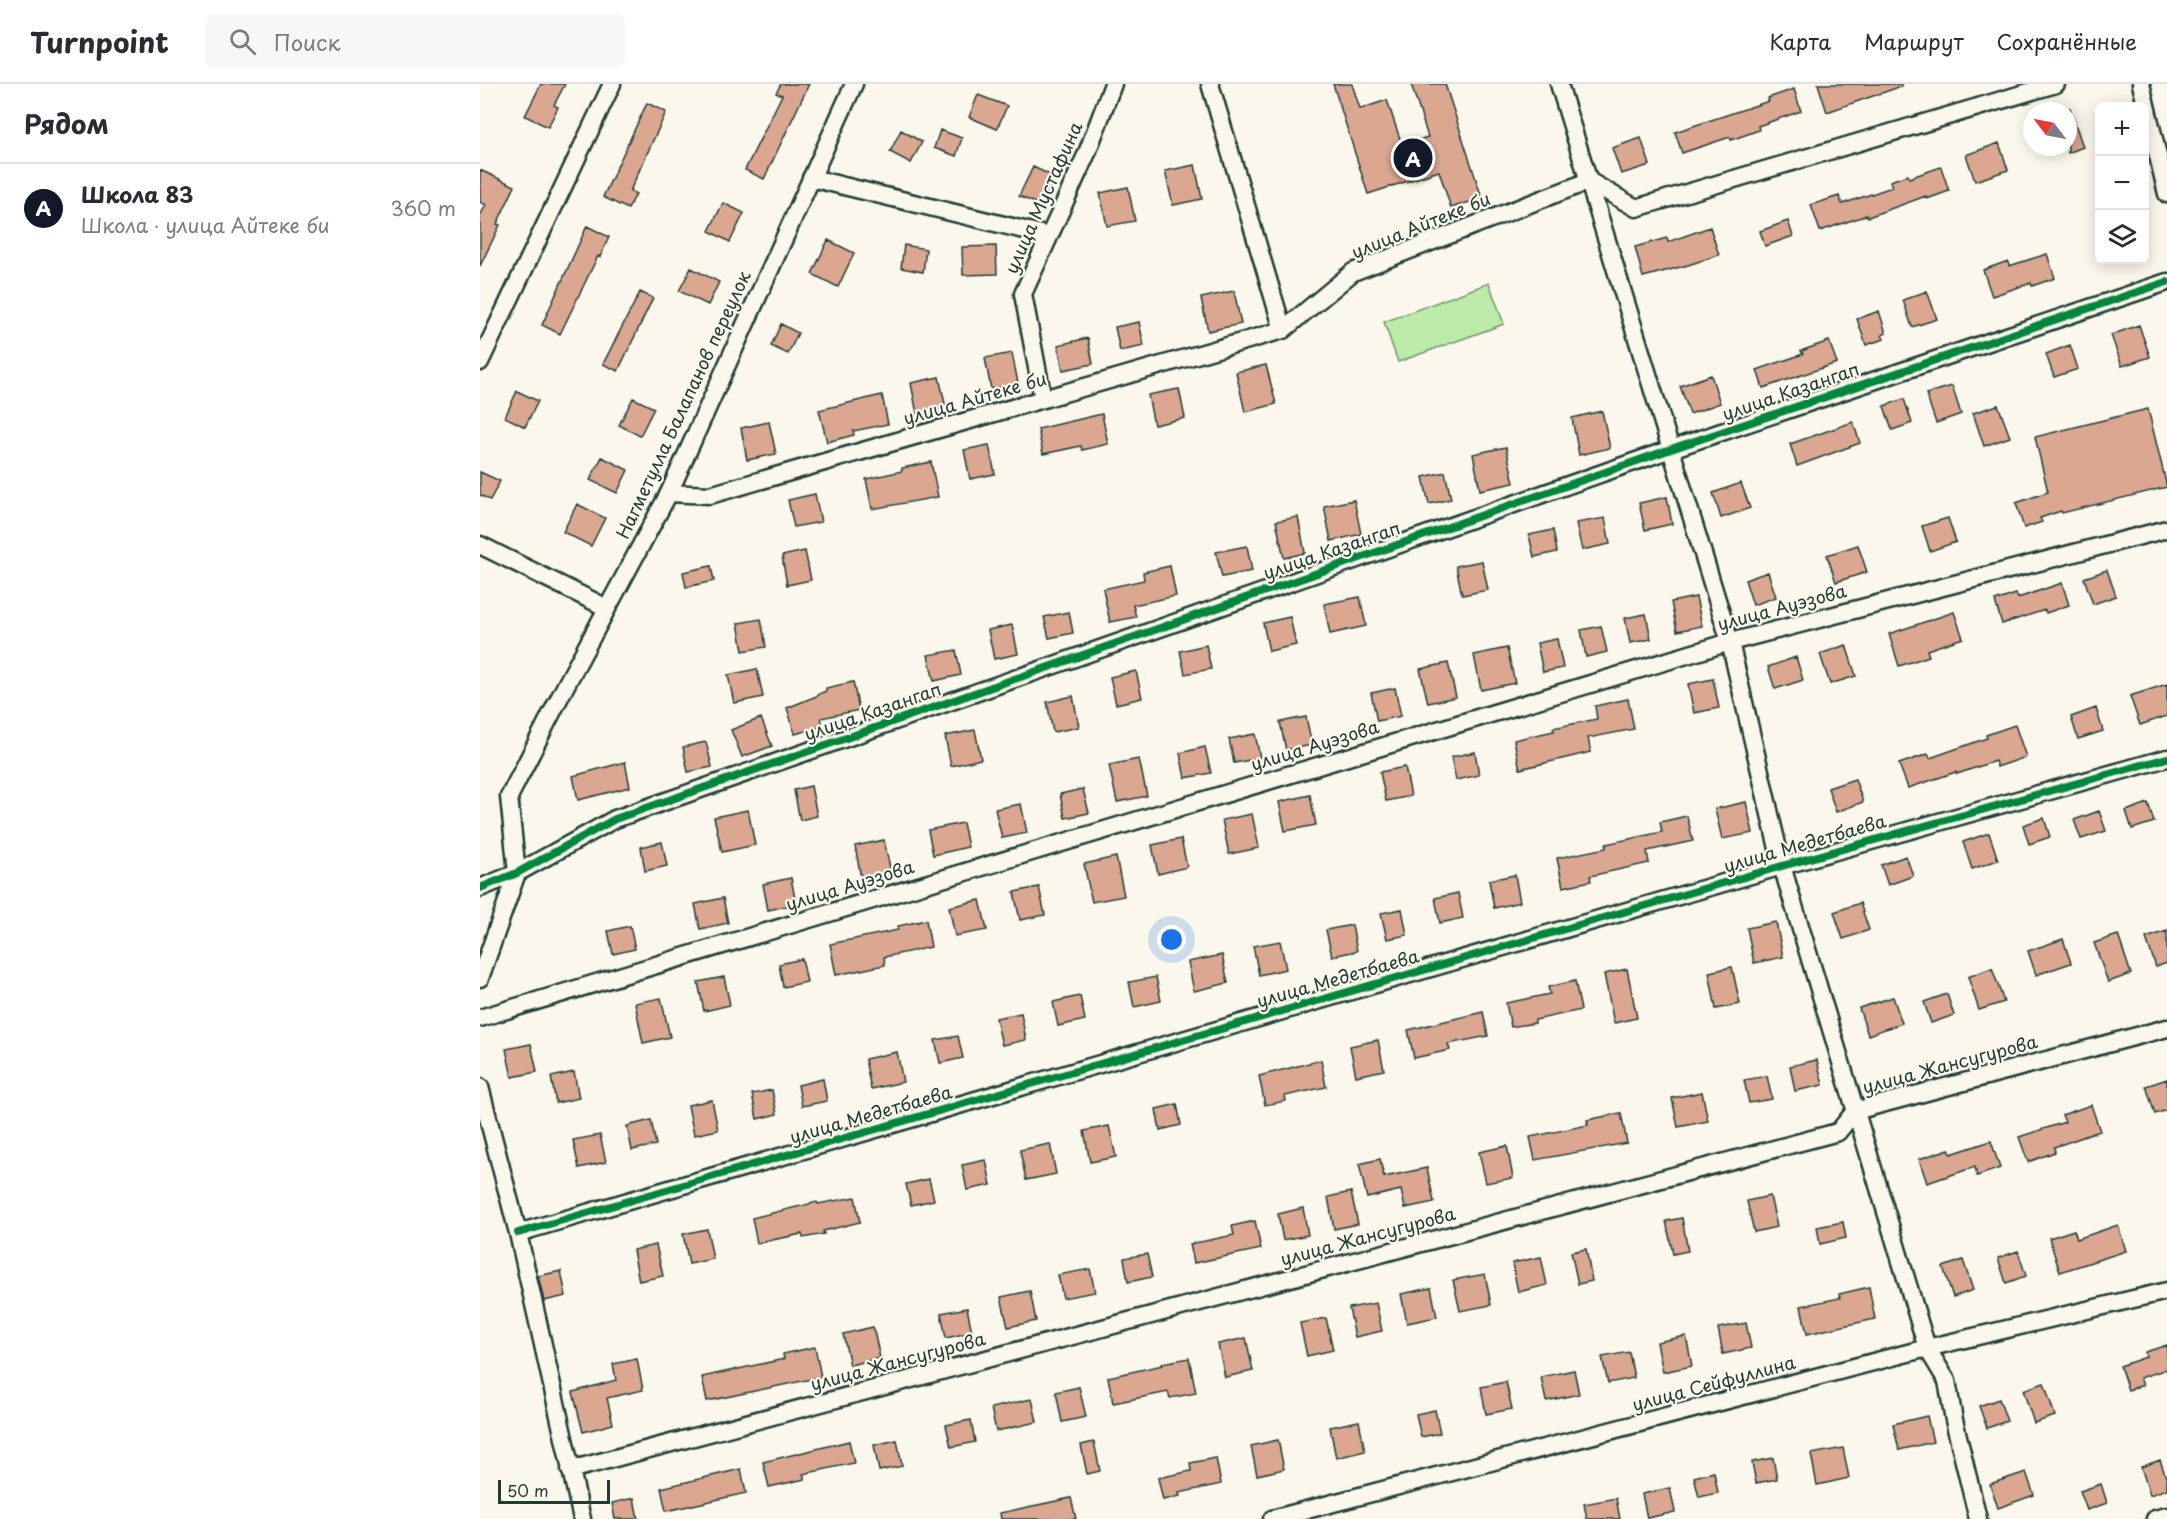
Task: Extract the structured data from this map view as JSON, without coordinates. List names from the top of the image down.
{
  "streets": {
    "street": [
      "улица Мустафина",
      "улица Айтеке би",
      "улица Казангап",
      "Нагметулла Балапанов переулок",
      "улица Ауэзова",
      "улица Медетбаева",
      "улица Жансугурова",
      "улица Сейфуллина"
    ]
  },
  "crossings": [
    ["улица Мустафина", "улица Айтеке би"],
    ["улица Айтеке би", "Нагметулла Балапанов переулок"],
    ["улица Казангап", "Нагметулла Балапанов переулок"]
  ],
  "scale_bar": "50 m",
  "north": "top left",
  "page": {
    "header": "Turnpoint",
    "search": "Поиск",
    "nav": ["Карта", "Маршрут", "Сохранённые"],
    "heading": "Рядом",
    "map_buttons": ["+", "−"],
    "pins": "A",
    "list": [
      {
        "mark": "A",
        "name": "Школа 83",
        "note": "Школа · улица Айтеке би",
        "value": "360 m"
      }
    ],
    "scale": "50 m"
  }
}
